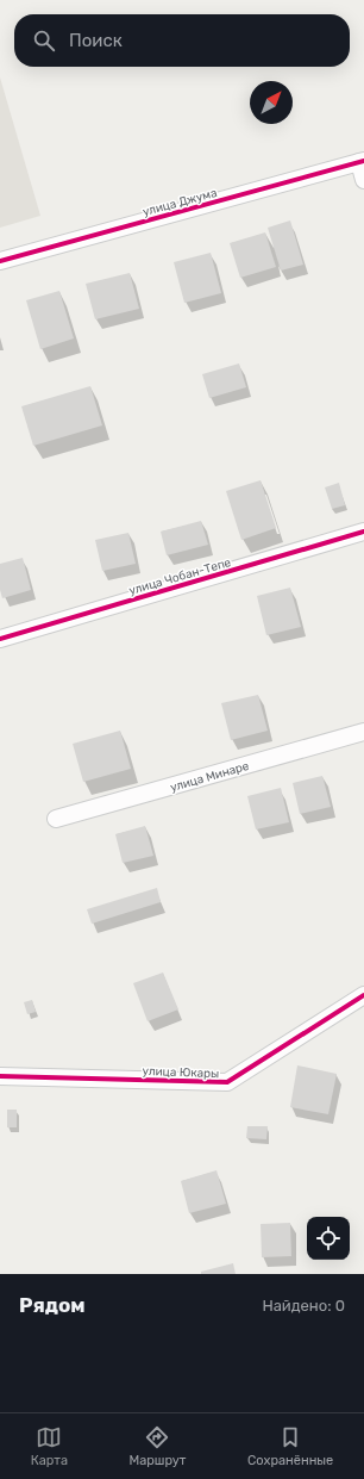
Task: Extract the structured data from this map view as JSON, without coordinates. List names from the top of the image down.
{
  "streets": {
    "street": [
      "улица Джума",
      "улица Чобан-Тепе",
      "улица Минаре",
      "улица Юкары"
    ]
  },
  "north": "top right",
  "page": {
    "search": "Поиск",
    "heading": ["Рядом", "Найдено: 0"],
    "nav": ["Карта", "Маршрут", "Сохранённые"]
  }
}
